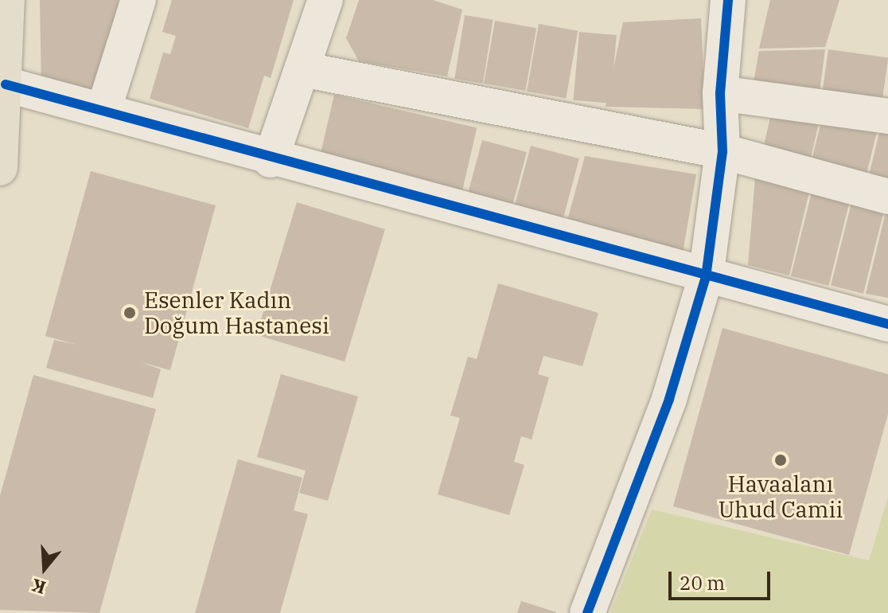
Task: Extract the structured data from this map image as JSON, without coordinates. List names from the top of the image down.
{
  "places": ["Esenler Kadın Doğum Hastanesi", "Havaalanı Uhud Camii"],
  "scale_bar": "20 m",
  "north": "bottom"
}
